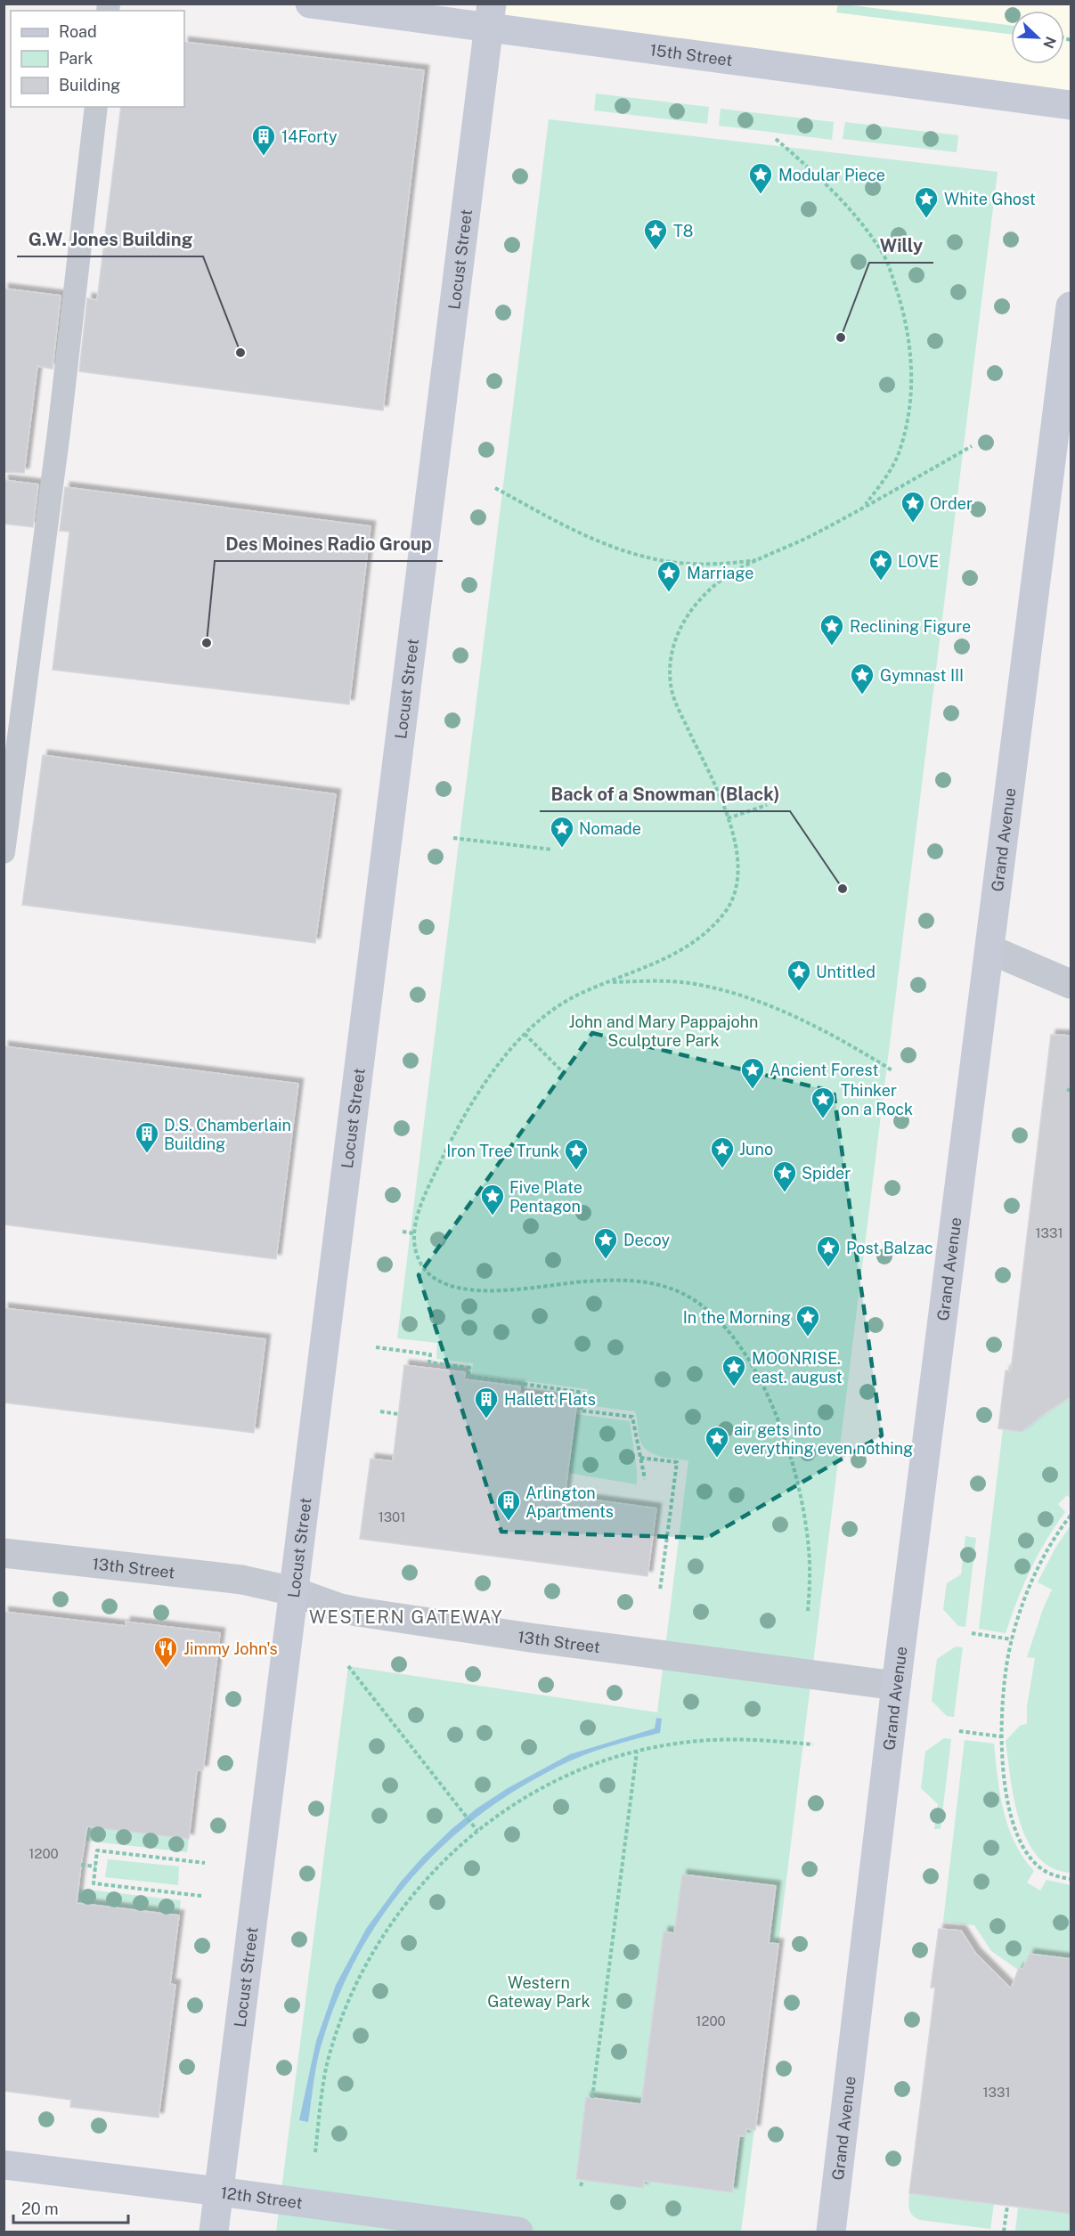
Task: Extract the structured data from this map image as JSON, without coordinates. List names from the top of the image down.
{
  "streets": {
    "main road": [
      "15th Street",
      "Locust Street",
      "Grand Avenue",
      "12th Street"
    ],
    "street": ["13th Street"]
  },
  "crossings": [
    ["15th Street", "Locust Street"],
    ["Locust Street", "13th Street"],
    ["Locust Street", "12th Street"],
    ["Grand Avenue", "13th Street"]
  ],
  "districts": ["WESTERN GATEWAY"],
  "parks": ["John and Mary Pappajohn Sculpture Park", "Western Gateway Park"],
  "places": {
    "building": [
      "14Forty",
      "D.S. Chamberlain Building",
      "Hallett Flats",
      "Arlington Apartments"
    ],
    "place": [
      "Modular Piece",
      "White Ghost",
      "T8",
      "Order",
      "LOVE",
      "Marriage",
      "Reclining Figure",
      "Gymnast III",
      "Nomade",
      "Untitled",
      "Ancient Forest",
      "Thinker on a Rock",
      "Juno",
      "Iron Tree Trunk",
      "Spider",
      "Five Plate Pentagon",
      "Decoy",
      "Post Balzac",
      "In the Morning",
      "MOONRISE. east. august",
      "air gets into everything even nothing"
    ],
    "other": [
      "Willy",
      "G.W. Jones Building",
      "Des Moines Radio Group",
      "Back of a Snowman (Black)"
    ],
    "restaurant": ["Jimmy John's"]
  },
  "house_numbers": [
    "1331",
    "1301",
    "1200",
    "1200",
    "1331"
  ],
  "legend": ["Road", "Park", "Building"],
  "scale_bar": "20 m",
  "north": "bottom right"
}
